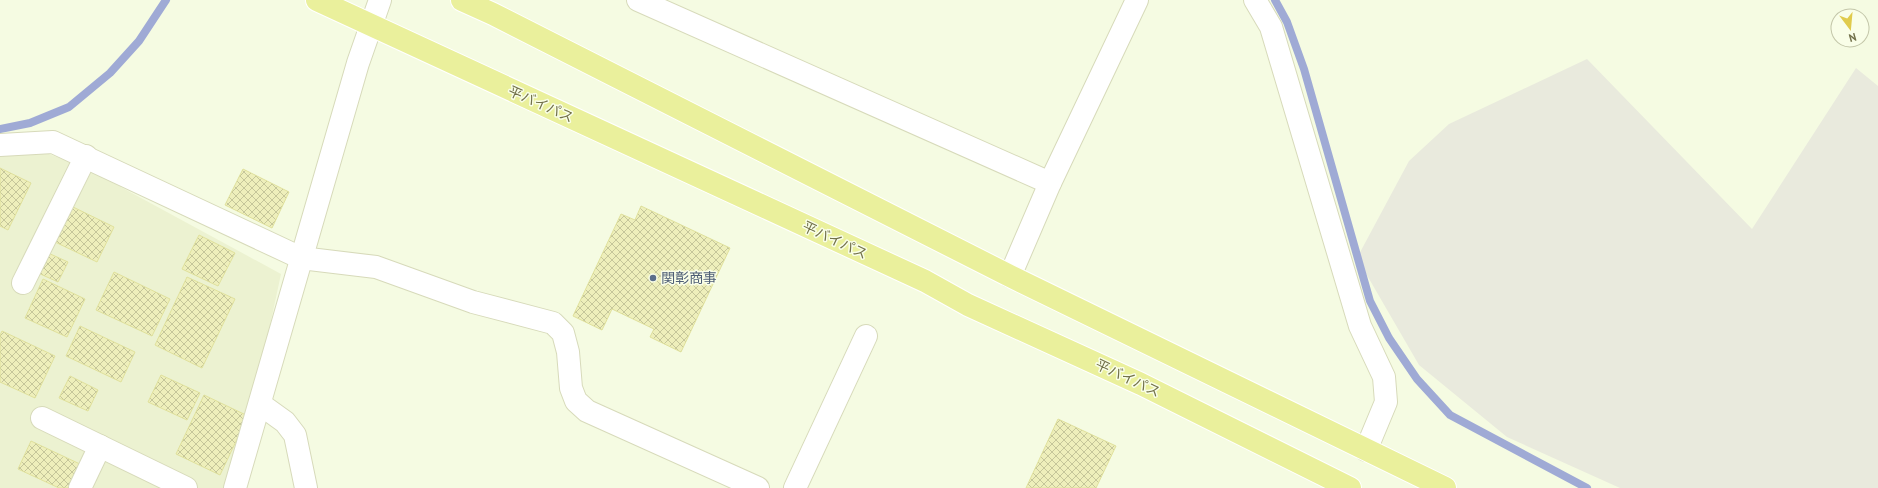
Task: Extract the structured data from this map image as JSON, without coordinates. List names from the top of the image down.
{
  "streets": {
    "highway": ["平バイパス"]
  },
  "places": ["関彰商事"],
  "north": "bottom"
}
